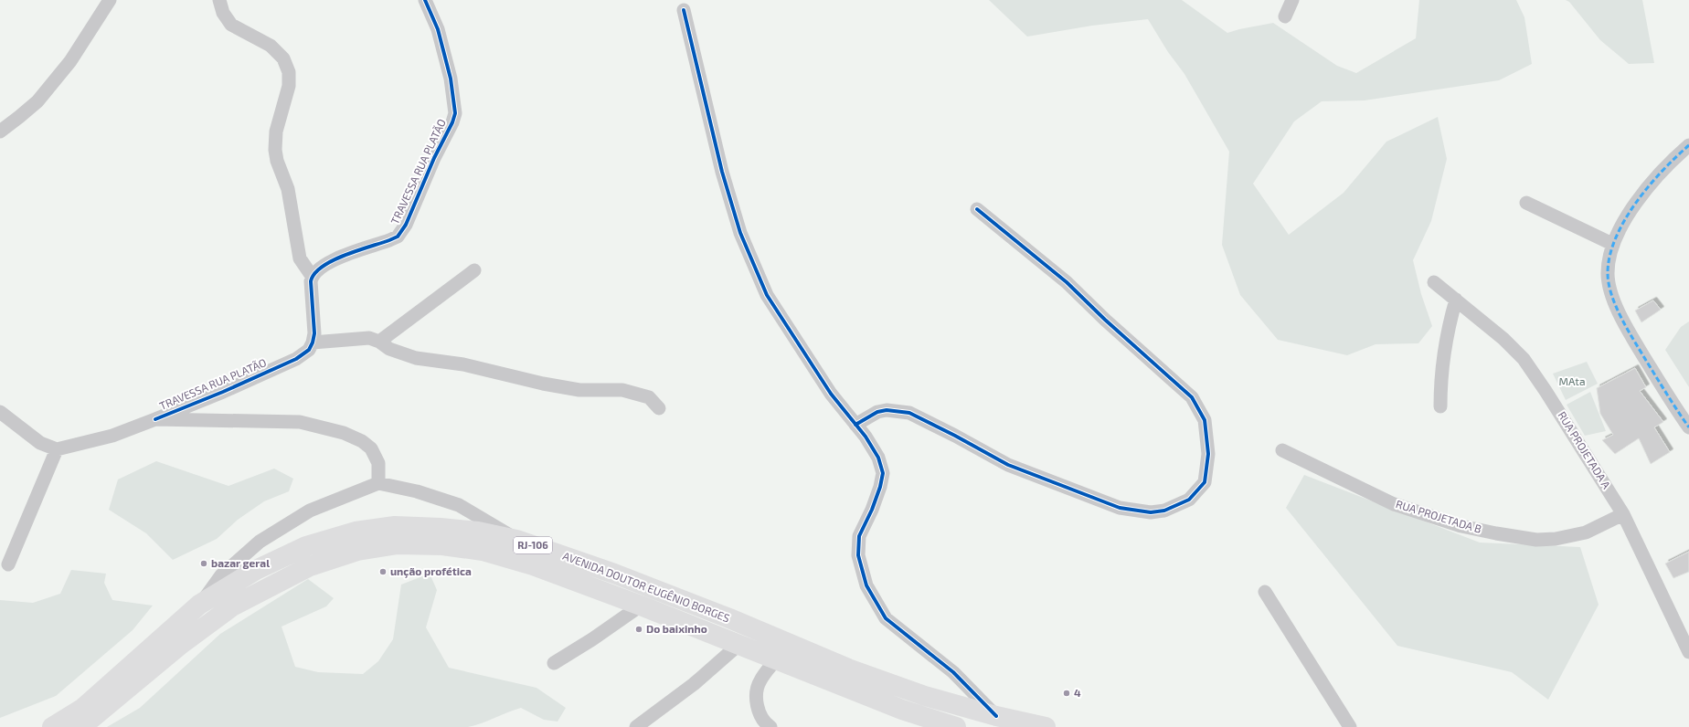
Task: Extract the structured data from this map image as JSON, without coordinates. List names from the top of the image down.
{
  "streets": {
    "highway": ["RJ-106", "AVENIDA DOUTOR EUGÊNIO BORGES"],
    "street": ["TRAVESSA RUA PLATÃO", "RUA PROJETADA A", "RUA PROJETADA B"]
  },
  "crossings": [
    ["RUA PROJETADA A", "RUA PROJETADA B"]
  ],
  "parks": ["MAta"],
  "places": [
    "bazar geral",
    "unção profética",
    "Do baixinho",
    "4"
  ]
}
